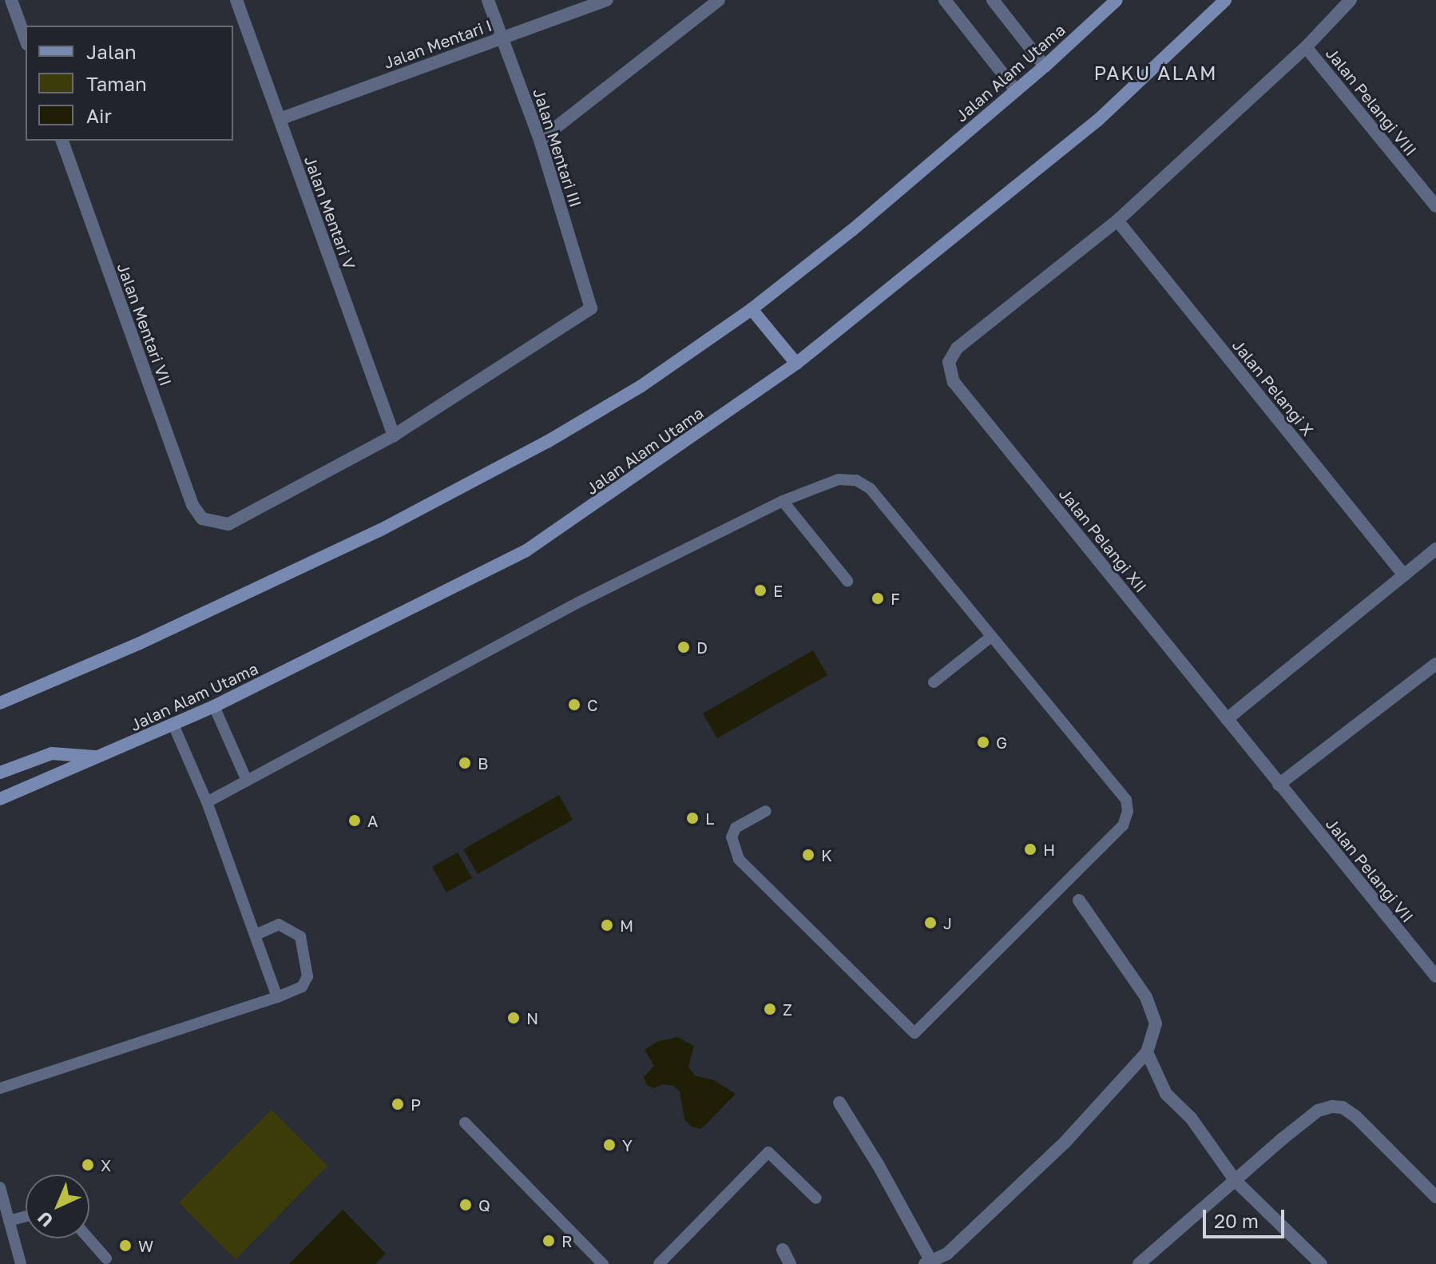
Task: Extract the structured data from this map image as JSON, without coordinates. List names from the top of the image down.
{
  "streets": {
    "main road": ["Jalan Alam Utama"],
    "street": [
      "Jalan Mentari I",
      "Jalan Pelangi VIII",
      "Jalan Mentari III",
      "Jalan Mentari V",
      "Jalan Mentari VII",
      "Jalan Pelangi X",
      "Jalan Pelangi XII",
      "Jalan Pelangi VII"
    ]
  },
  "crossings": [
    ["Jalan Mentari I", "Jalan Mentari III"],
    ["Jalan Mentari I", "Jalan Mentari V"],
    ["Jalan Mentari III", "Jalan Mentari V"],
    ["Jalan Mentari III", "Jalan Mentari VII"],
    ["Jalan Mentari V", "Jalan Mentari VII"],
    ["Jalan Pelangi X", "Jalan Pelangi XII"],
    ["Jalan Pelangi XII", "Jalan Pelangi VII"]
  ],
  "districts": ["PAKU ALAM"],
  "places": [
    "E",
    "F",
    "D",
    "C",
    "G",
    "B",
    "L",
    "A",
    "H",
    "K",
    "J",
    "M",
    "Z",
    "N",
    "P",
    "Y",
    "X",
    "Q",
    "R",
    "W"
  ],
  "legend": ["Jalan", "Taman", "Air"],
  "scale_bar": "20 m",
  "north": "bottom left"
}
